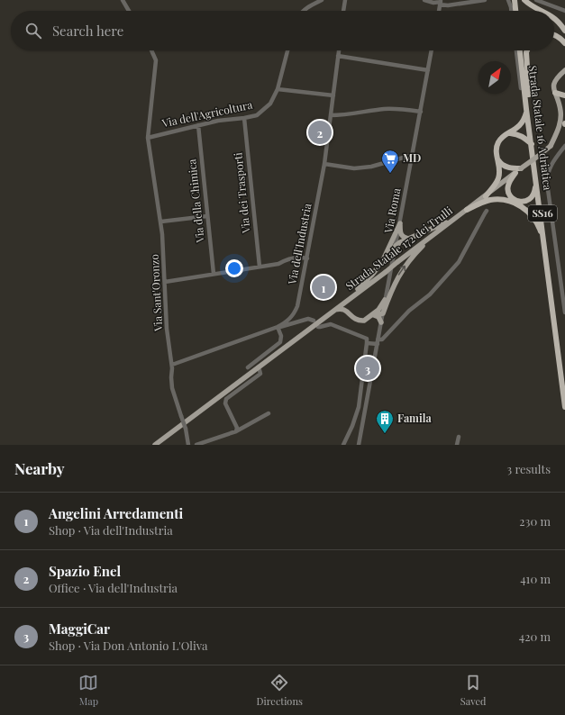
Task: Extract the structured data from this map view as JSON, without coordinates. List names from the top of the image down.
{
  "streets": {
    "highway": ["Strada Statale 16 Adriatica", "SS16"],
    "main road": ["Strada Statale 172 dei Trulli"],
    "street": [
      "Via dell'Agricoltura",
      "Via dei Trasporti",
      "Via della Chimica",
      "Via Roma",
      "Via dell'Industria",
      "Via Sant'Oronzo"
    ]
  },
  "crossings": [
    ["Via dell'Agricoltura", "Via dei Trasporti"],
    ["Via dell'Agricoltura", "Via della Chimica"],
    ["Via dell'Agricoltura", "Via Sant'Oronzo"]
  ],
  "places": {
    "supermarket": ["MD"],
    "building": ["Famila"]
  },
  "north": "top right",
  "page": {
    "search": "Search here",
    "pins": ["2", "1", "3"],
    "heading": ["Nearby", "3 results"],
    "list": [
      {
        "mark": "1",
        "name": "Angelini Arredamenti",
        "note": "Shop · Via dell'Industria",
        "value": "230 m"
      },
      {
        "mark": "2",
        "name": "Spazio Enel",
        "note": "Office · Via dell'Industria",
        "value": "410 m"
      },
      {
        "mark": "3",
        "name": "MaggiCar",
        "note": "Shop · Via Don Antonio L'Oliva",
        "value": "420 m"
      }
    ],
    "nav": ["Map", "Directions", "Saved"]
  }
}
